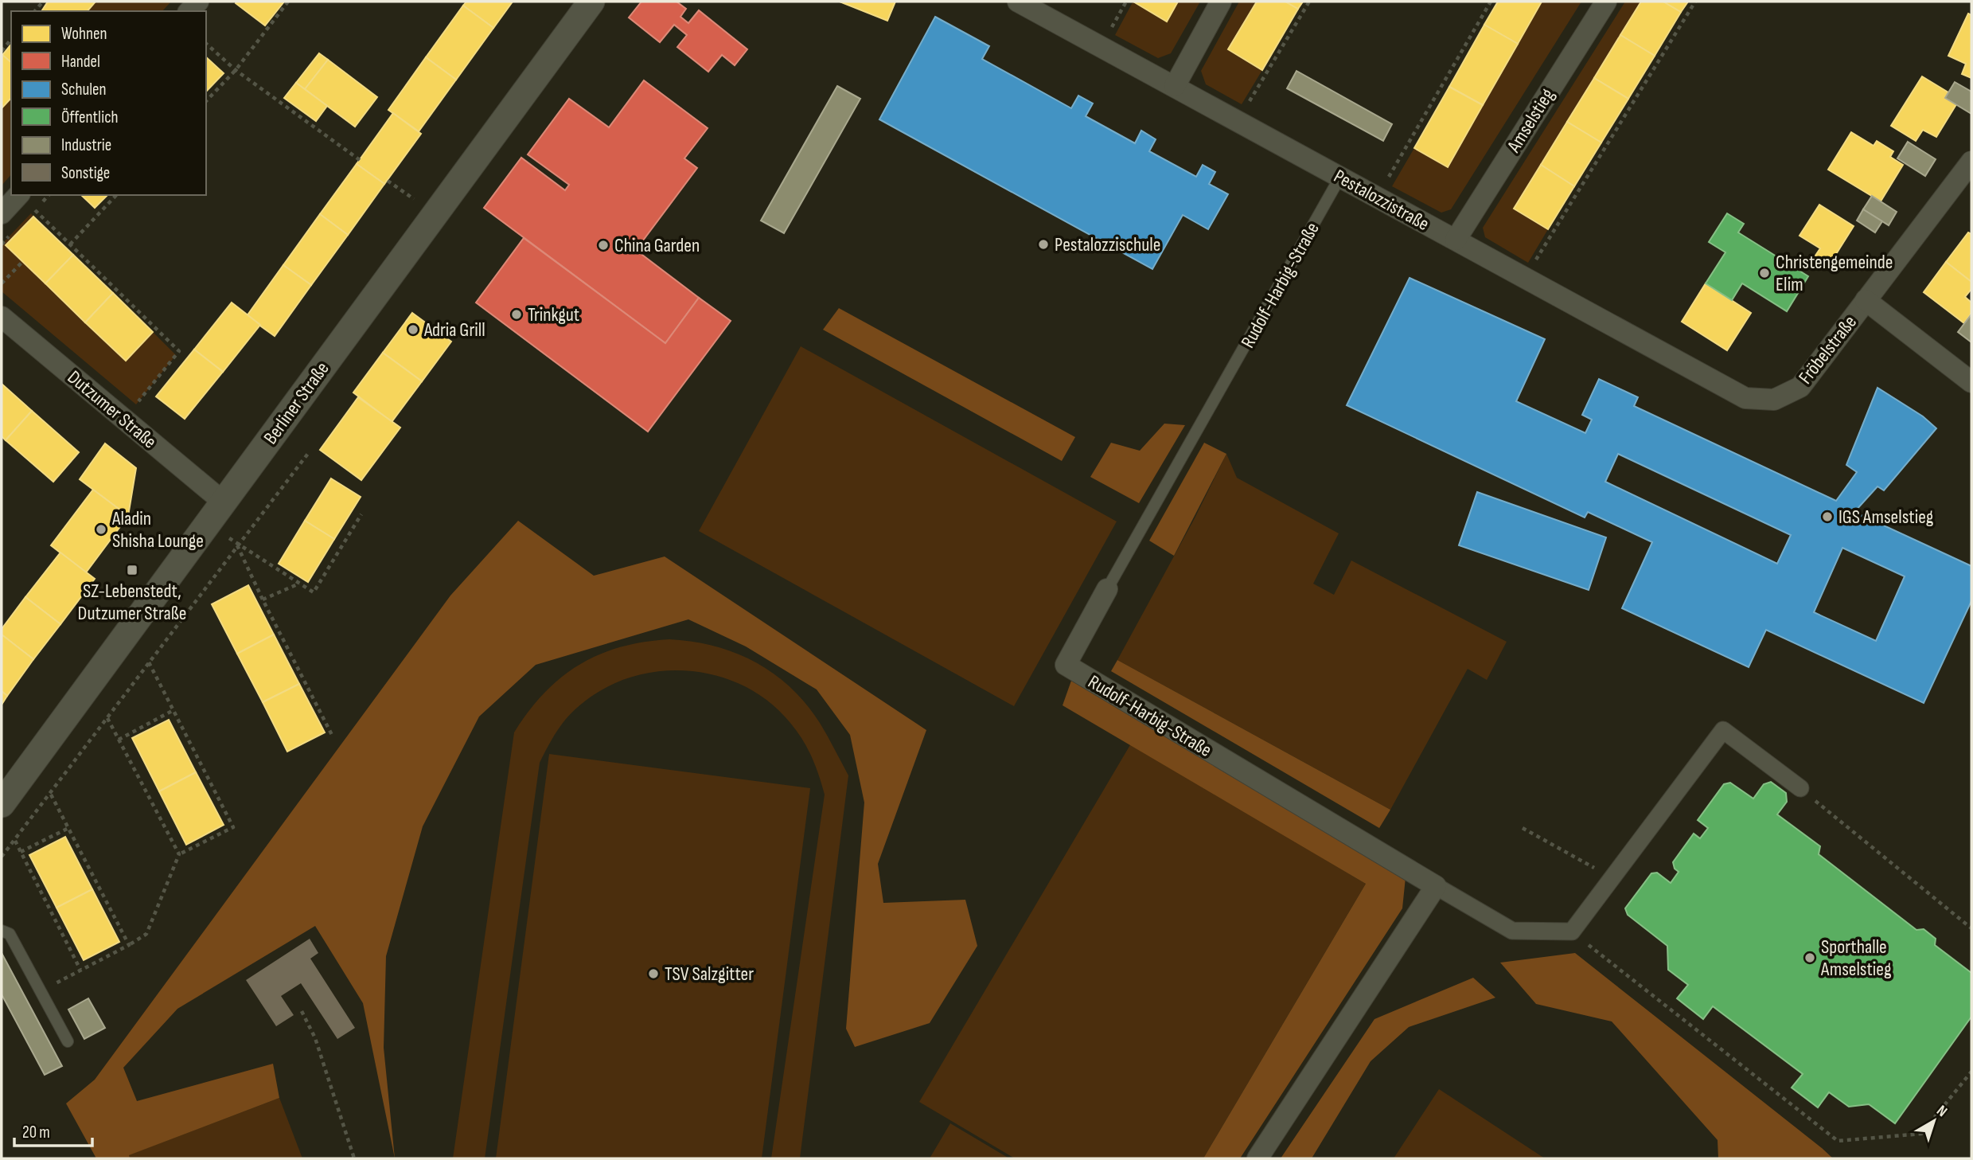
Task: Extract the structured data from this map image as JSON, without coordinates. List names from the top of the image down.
{
  "streets": {
    "street": [
      "Amselstieg",
      "Pestalozzistraße",
      "Rudolf-Harbig-Straße",
      "Fröbelstraße",
      "Berliner Straße",
      "Dutzumer Straße"
    ]
  },
  "crossings": [
    ["Amselstieg", "Pestalozzistraße"],
    ["Pestalozzistraße", "Rudolf-Harbig-Straße"],
    ["Pestalozzistraße", "Fröbelstraße"],
    ["Berliner Straße", "Dutzumer Straße"]
  ],
  "places": {
    "other": [
      "Pestalozzischule",
      "China Garden",
      "Christengemeinde Elim",
      "Trinkgut",
      "Adria Grill",
      "IGS Amselstieg",
      "Aladin Shisha Lounge",
      "Sporthalle Amselstieg",
      "TSV Salzgitter"
    ],
    "transit": ["SZ-Lebenstedt, Dutzumer Straße"]
  },
  "legend": [
    "Wohnen",
    "Handel",
    "Schulen",
    "Öffentlich",
    "Industrie",
    "Sonstige"
  ],
  "scale_bar": "20 m",
  "north": "top right"
}
